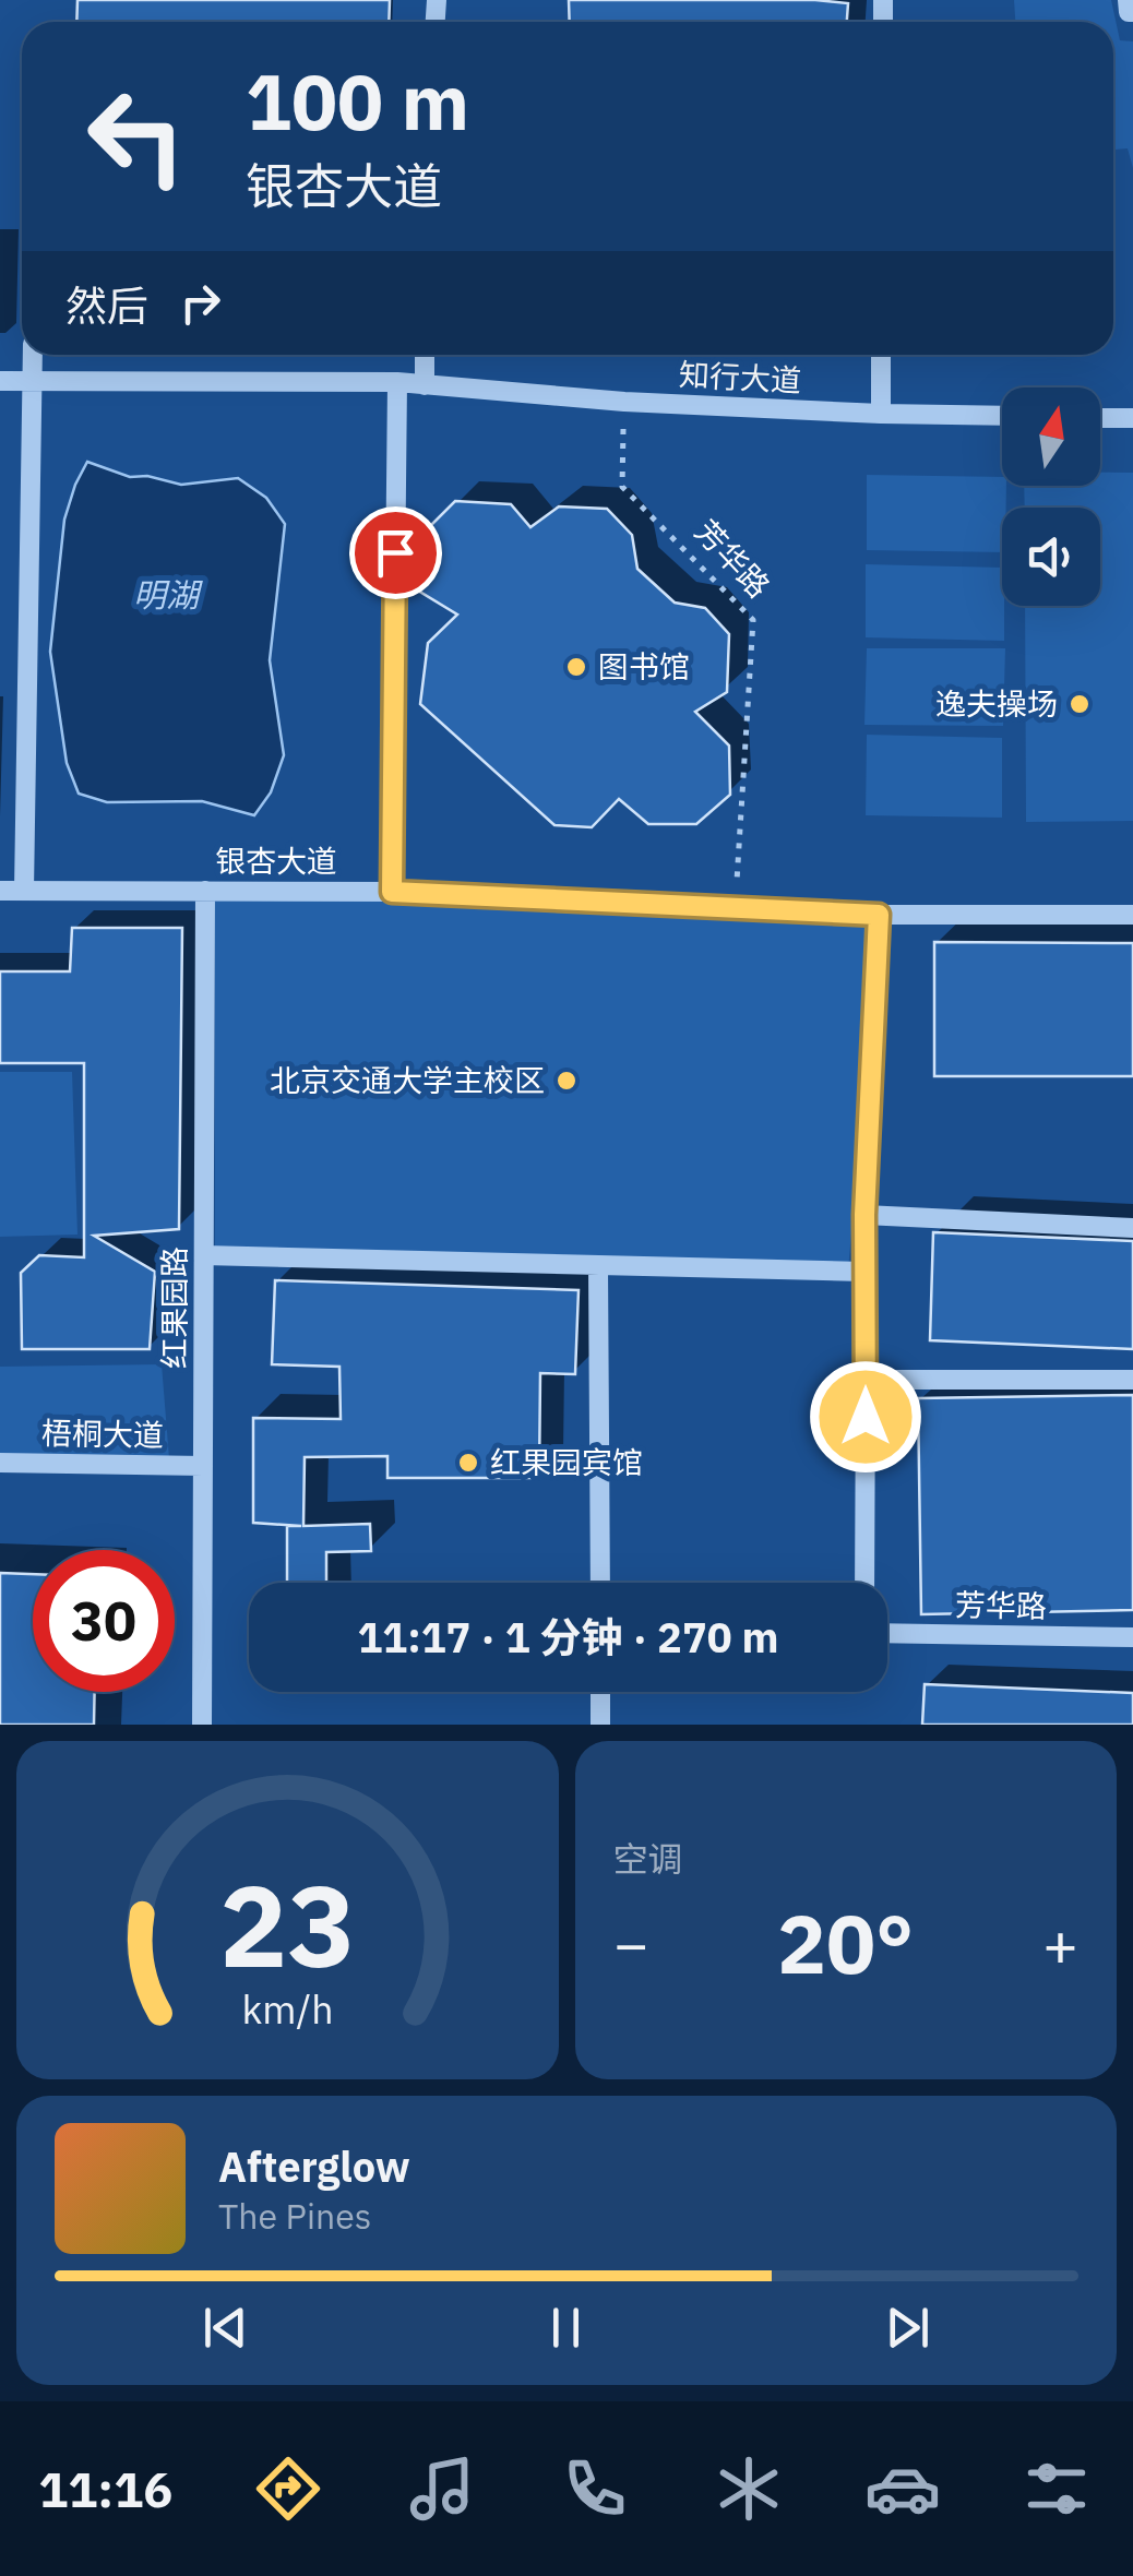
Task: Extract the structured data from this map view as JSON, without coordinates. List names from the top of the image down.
{
  "streets": {
    "street": [
      "知行大道",
      "芳华路",
      "银杏大道",
      "红果园路",
      "梧桐大道"
    ]
  },
  "crossings": [
    ["知行大道", "芳华路"],
    ["芳华路", "银杏大道"],
    ["银杏大道", "红果园路"],
    ["红果园路", "梧桐大道"]
  ],
  "water": ["明湖"],
  "places": [
    "图书馆",
    "逸夫操场",
    "北京交通大学主校区",
    "红果园宾馆"
  ],
  "north": "top",
  "page": {
    "turn": ["100 m", "银杏大道"],
    "then": "然后",
    "limit": "30",
    "trip": "11:17 · 1 分钟 · 270 m",
    "tile": "空调",
    "heat": ["−", "20°", "+"],
    "song": ["Afterglow", "The Pines"],
    "tabs": "11:16",
    "gauge": ["23", "km/h"]
  }
}
